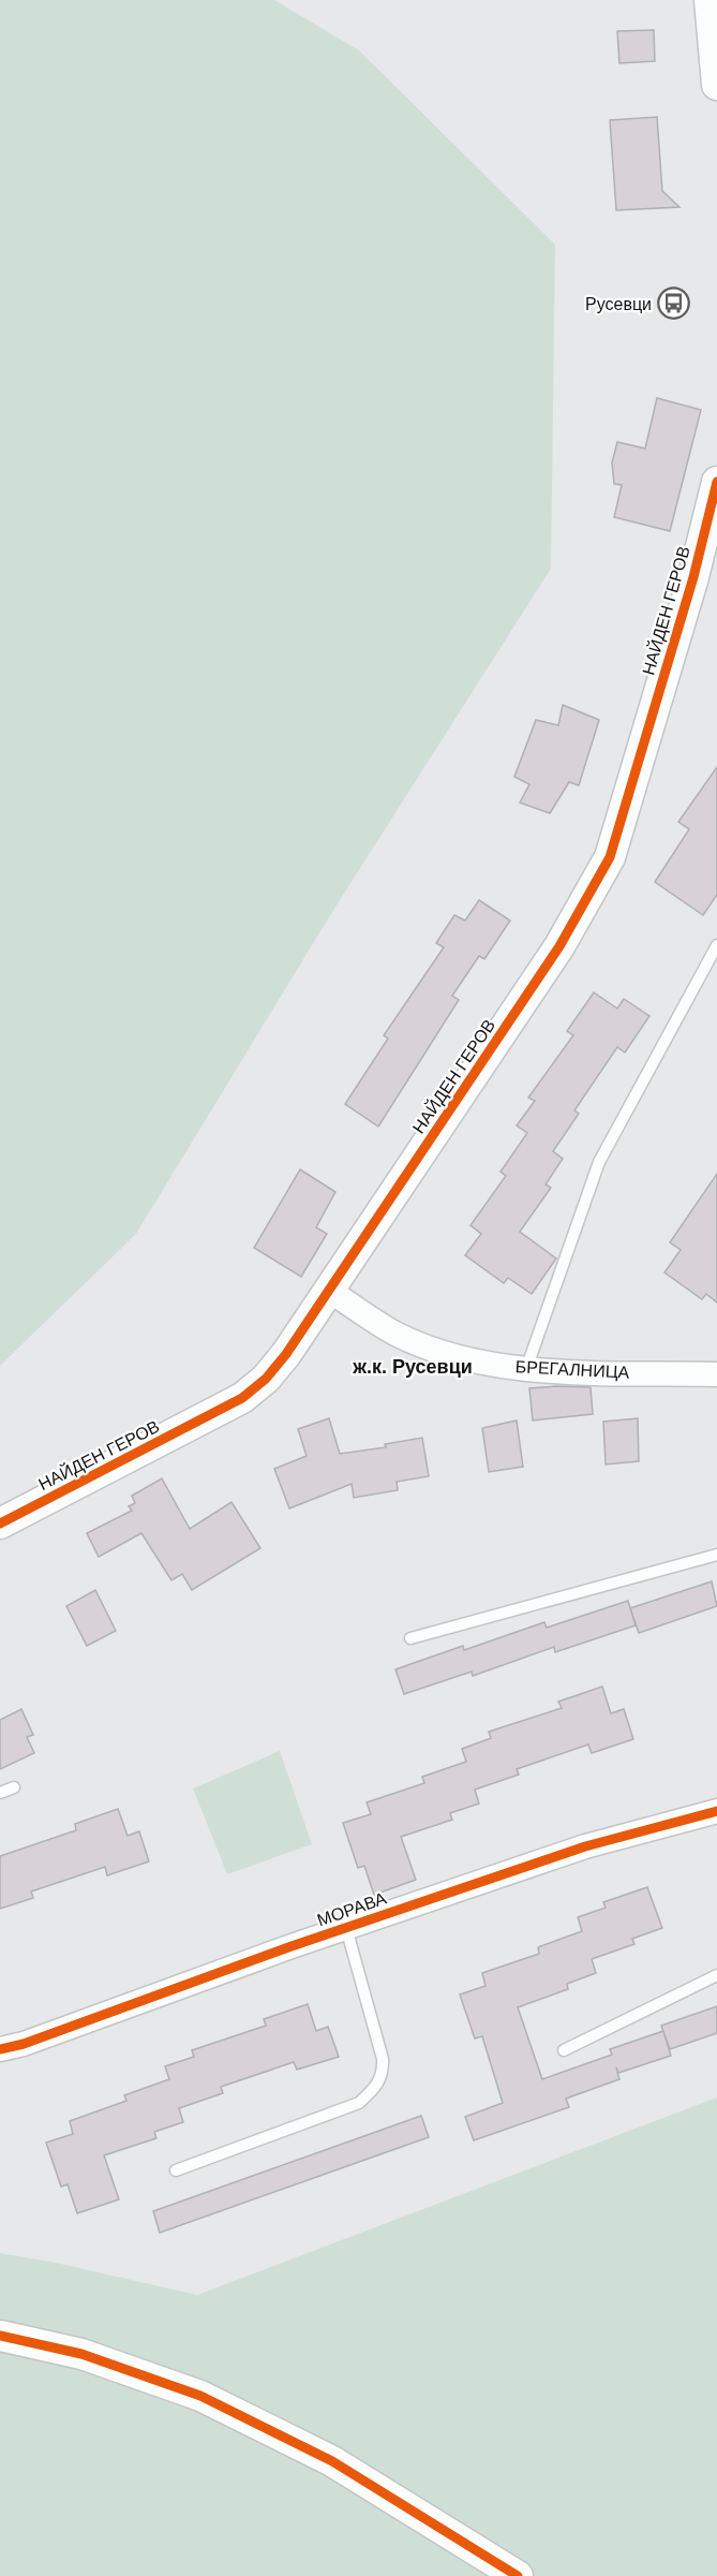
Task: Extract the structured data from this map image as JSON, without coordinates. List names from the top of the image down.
{
  "streets": {
    "street": ["НАЙДЕН ГЕРОВ", "БРЕГАЛНИЦА", "МОРАВА"]
  },
  "crossings": [
    ["НАЙДЕН ГЕРОВ", "БРЕГАЛНИЦА"]
  ],
  "districts": ["ж.к. Русевци"],
  "places": {
    "bus stop": ["Русевци"]
  }
}
